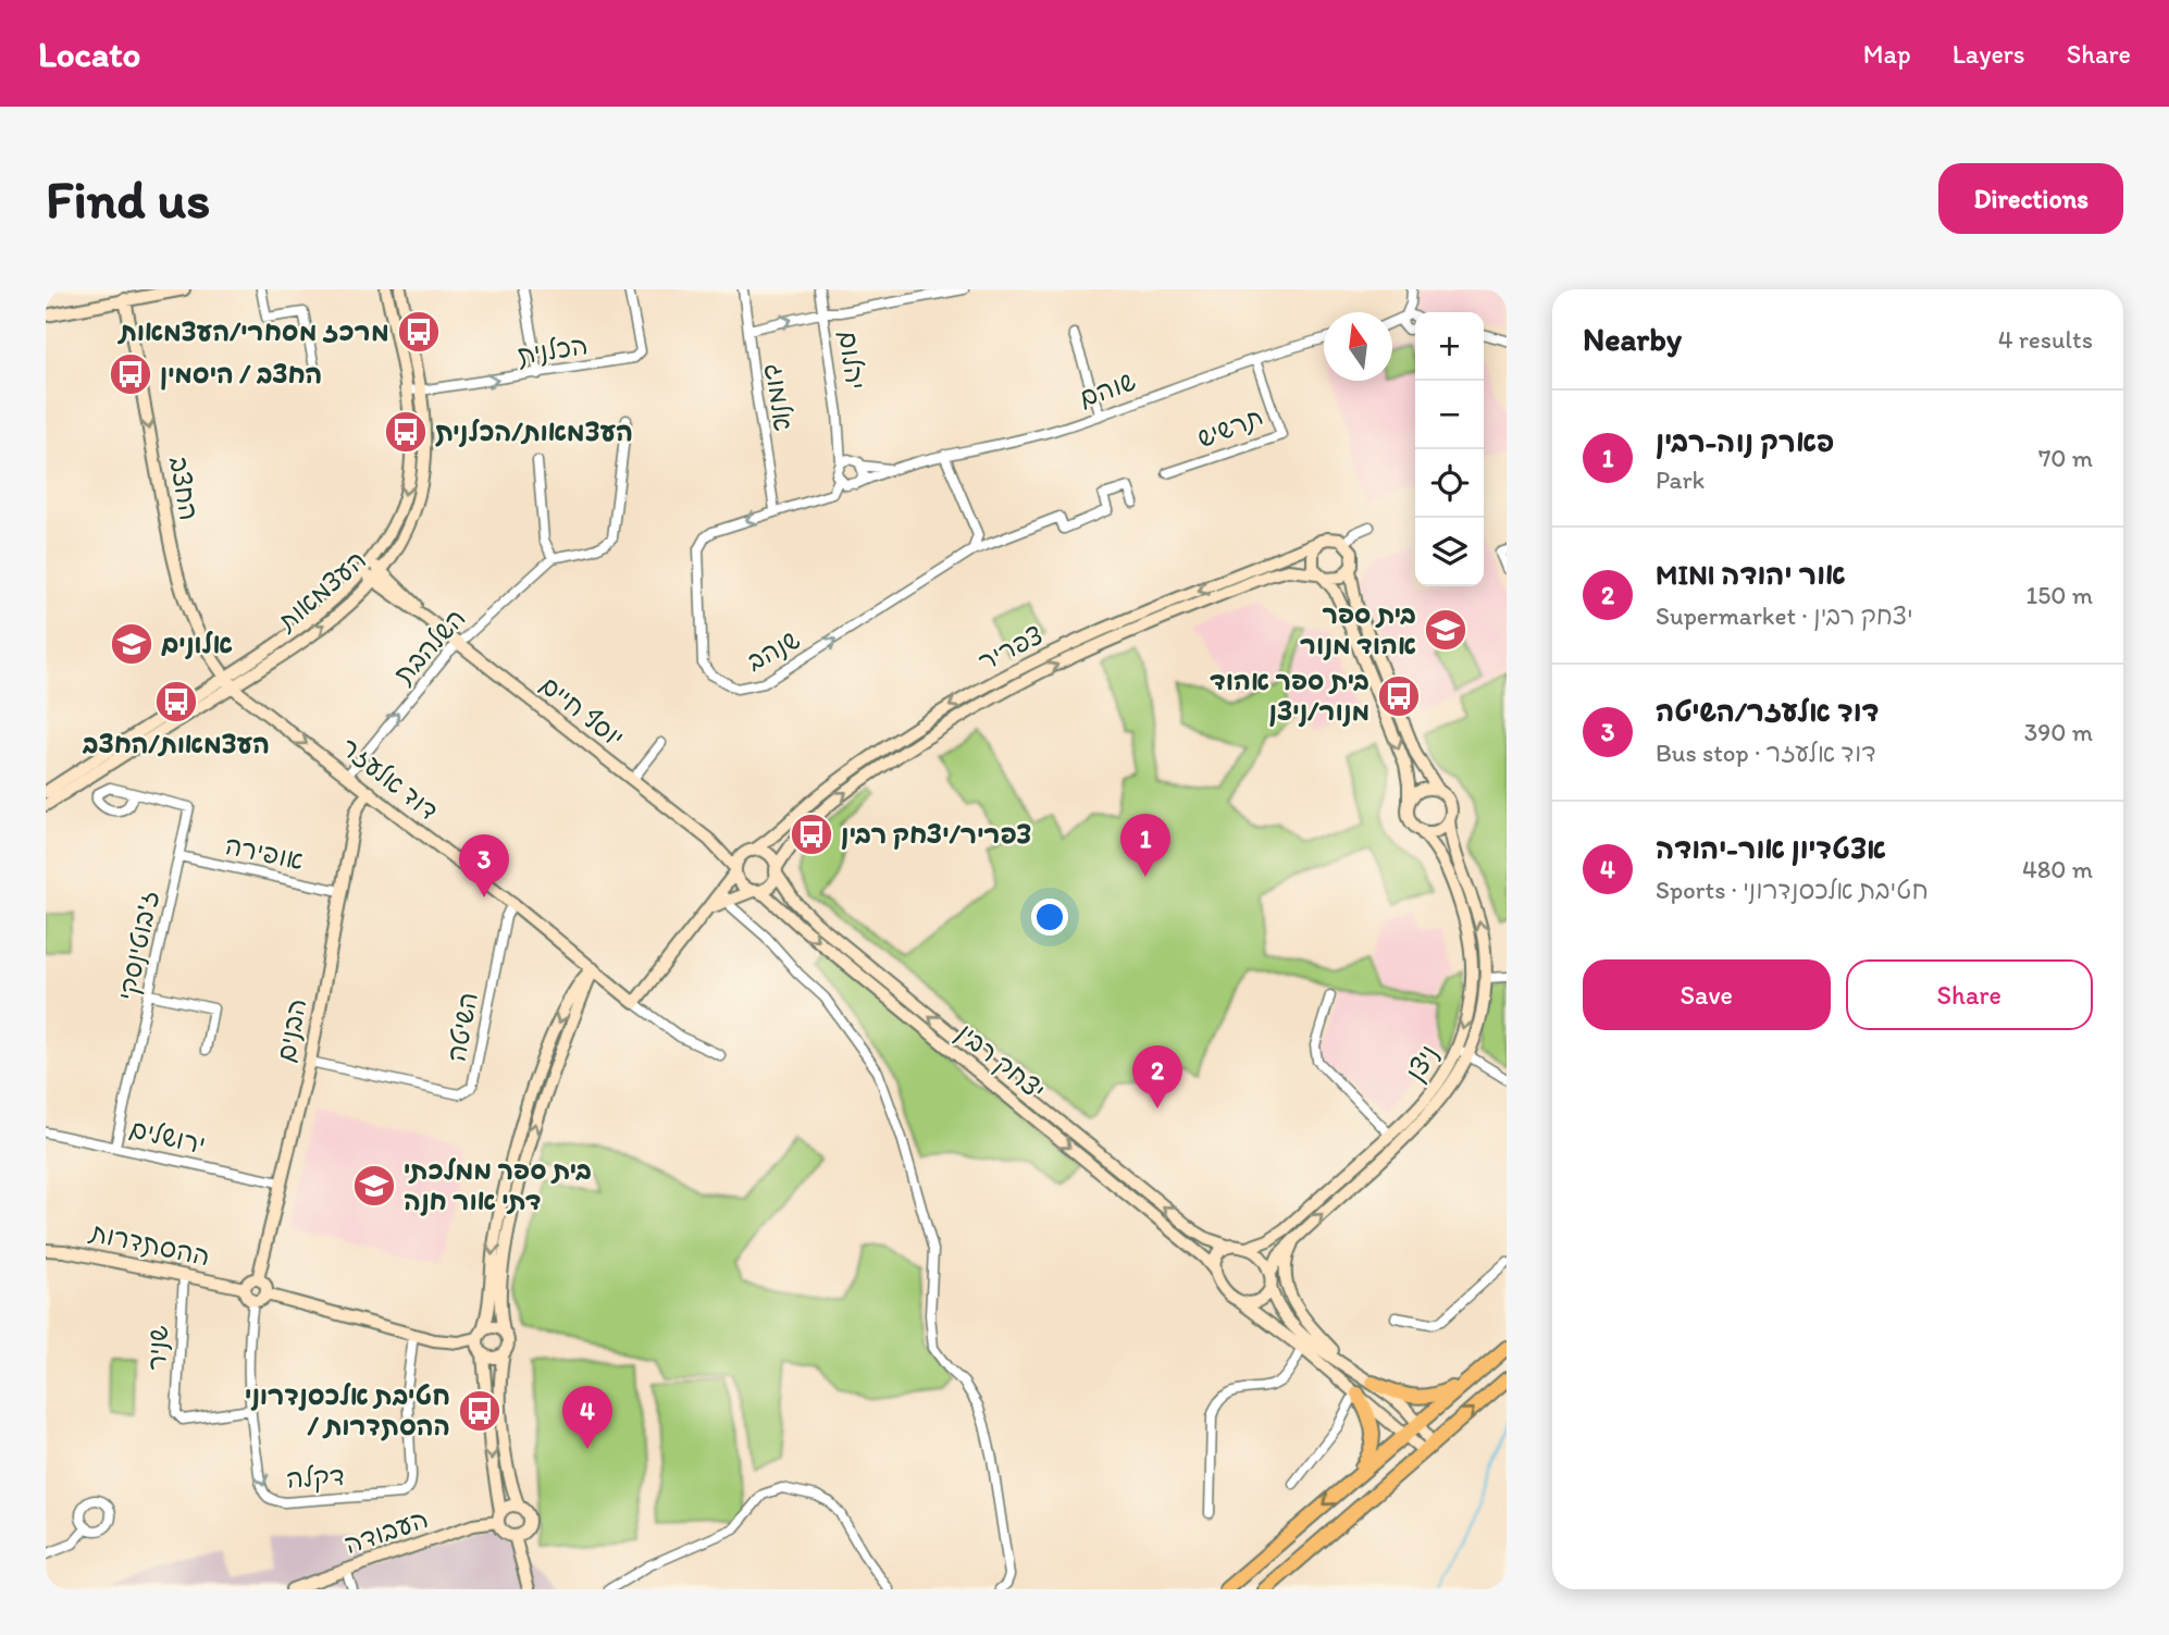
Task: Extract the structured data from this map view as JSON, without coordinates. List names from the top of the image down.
{
  "streets": {
    "street": [
      "הכלנית",
      "יהלום",
      "שוהם",
      "אלמוג",
      "תרשיש",
      "החצב",
      "העצמאות",
      "השלהבת",
      "צפריר",
      "שנהב",
      "יוסף חיים",
      "דוד אלעזר",
      "אופירה",
      "ז'בוטינסקי",
      "השיטה",
      "הבנים",
      "יצחק רבין",
      "ניצן",
      "ירושלים",
      "ההסתדרות",
      "שניר",
      "דקלה",
      "העבודה"
    ]
  },
  "crossings": [
    ["הכלנית", "העצמאות"],
    ["יהלום", "שוהם"],
    ["יהלום", "שנהב"],
    ["שוהם", "תרשיש"],
    ["שוהם", "שנהב"],
    ["אלמוג", "שנהב"],
    ["החצב", "העצמאות"],
    ["החצב", "דוד אלעזר"],
    ["העצמאות", "יוסף חיים"],
    ["העצמאות", "דוד אלעזר"],
    ["השלהבת", "יוסף חיים"],
    ["השלהבת", "דוד אלעזר"],
    ["צפריר", "יוסף חיים"],
    ["צפריר", "יצחק רבין"],
    ["יוסף חיים", "יצחק רבין"],
    ["דוד אלעזר", "השיטה"],
    ["דוד אלעזר", "הבנים"],
    ["אופירה", "ז'בוטינסקי"],
    ["אופירה", "הבנים"],
    ["ז'בוטינסקי", "ירושלים"],
    ["השיטה", "הבנים"],
    ["הבנים", "ירושלים"],
    ["הבנים", "ההסתדרות"],
    ["הבנים", "דקלה"],
    ["יצחק רבין", "ניצן"],
    ["ההסתדרות", "שניר"],
    ["ההסתדרות", "דקלה"],
    ["שניר", "דקלה"]
  ],
  "one_way": ["הכלנית", "החצב", "השלהבת"],
  "places": {
    "bus stop": [
      "מרכז מסחרי/העצמאות",
      "החצב / היסמין",
      "העצמאות/הכלנית",
      "בית ספר אהוד מנור/ניצן",
      "העצמאות/החצב",
      "צפריר/יצחק רבין",
      "חטיבת אלכסנדרוני / ההסתדרות"
    ],
    "school or university": ["בית ספר אהוד מנור", "אלונים", "בית ספר ממלכתי דתי אור חנה"]
  },
  "north": "top",
  "page": {
    "header": "Locato",
    "nav": ["Map", "Layers", "Share"],
    "buttons": [
      "Directions",
      ["Save", "Share"]
    ],
    "title": "Find us",
    "heading": ["Nearby", "4 results"],
    "map_buttons": ["+", "−"],
    "list": [
      {
        "mark": "1",
        "name": "פארק נוה-רבין",
        "note": "Park",
        "value": "70 m"
      },
      {
        "mark": "2",
        "name": "MINI אור יהודה",
        "note": "Supermarket · יצחק רבין",
        "value": "150 m"
      },
      {
        "mark": "3",
        "name": "דוד אלעזר/השיטה",
        "note": "Bus stop · דוד אלעזר",
        "value": "390 m"
      },
      {
        "mark": "4",
        "name": "אצטדיון אור-יהודה",
        "note": "Sports · חטיבת אלכסנדרוני",
        "value": "480 m"
      }
    ],
    "pins": [
      "1",
      "3",
      "2",
      "4"
    ]
  }
}
